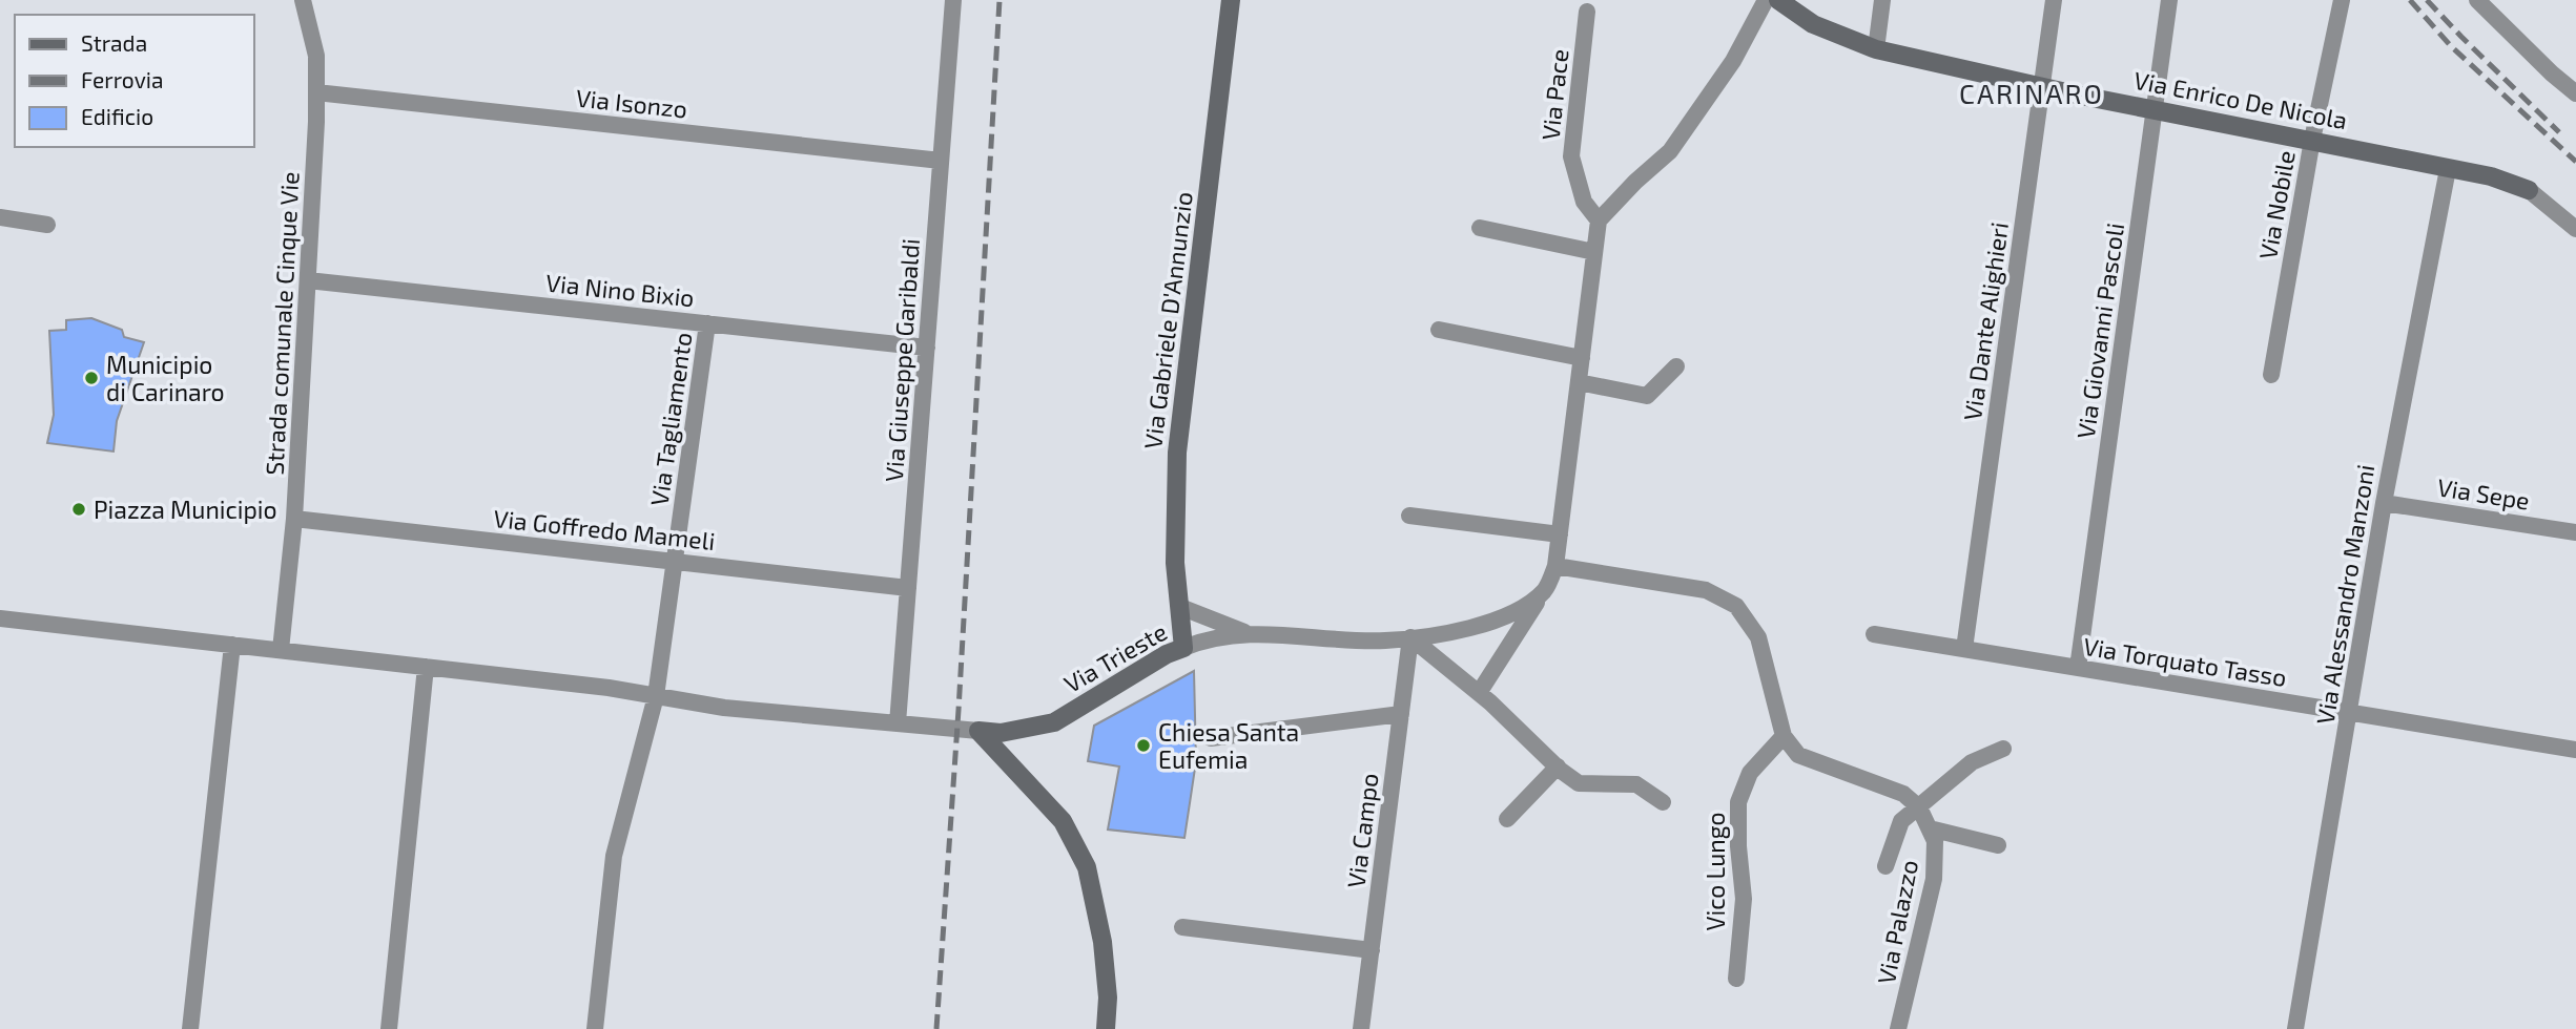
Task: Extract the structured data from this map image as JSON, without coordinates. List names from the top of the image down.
{
  "streets": {
    "street": [
      "Via Pace",
      "Via Enrico De Nicola",
      "Via Isonzo",
      "Via Nobile",
      "Via Nino Bixio",
      "Via Gabriele D'Annunzio",
      "Via Dante Alighieri",
      "Strada comunale Cinque Vie",
      "Via Giovanni Pascoli",
      "Via Giuseppe Garibaldi",
      "Via Tagliamento",
      "Via Sepe",
      "Via Goffredo Mameli",
      "Via Alessandro Manzoni",
      "Via Trieste",
      "Via Torquato Tasso",
      "Via Campo",
      "Vico Lungo",
      "Via Palazzo"
    ]
  },
  "crossings": [
    ["Via Enrico De Nicola", "Via Nobile"],
    ["Via Enrico De Nicola", "Via Dante Alighieri"],
    ["Via Enrico De Nicola", "Via Giovanni Pascoli"],
    ["Via Enrico De Nicola", "Via Alessandro Manzoni"],
    ["Via Isonzo", "Strada comunale Cinque Vie"],
    ["Via Isonzo", "Via Giuseppe Garibaldi"],
    ["Via Nino Bixio", "Strada comunale Cinque Vie"],
    ["Via Nino Bixio", "Via Giuseppe Garibaldi"],
    ["Via Nino Bixio", "Via Tagliamento"],
    ["Via Gabriele D'Annunzio", "Via Trieste"],
    ["Via Dante Alighieri", "Via Torquato Tasso"],
    ["Strada comunale Cinque Vie", "Via Goffredo Mameli"],
    ["Via Giovanni Pascoli", "Via Torquato Tasso"],
    ["Via Giuseppe Garibaldi", "Via Goffredo Mameli"],
    ["Via Tagliamento", "Via Goffredo Mameli"],
    ["Via Sepe", "Via Alessandro Manzoni"],
    ["Via Alessandro Manzoni", "Via Torquato Tasso"],
    ["Via Trieste", "Via Campo"]
  ],
  "districts": ["CARINARO"],
  "places": ["Municipio di Carinaro", "Piazza Municipio", "Chiesa Santa Eufemia"],
  "legend": ["Strada", "Ferrovia", "Edificio"]
}
